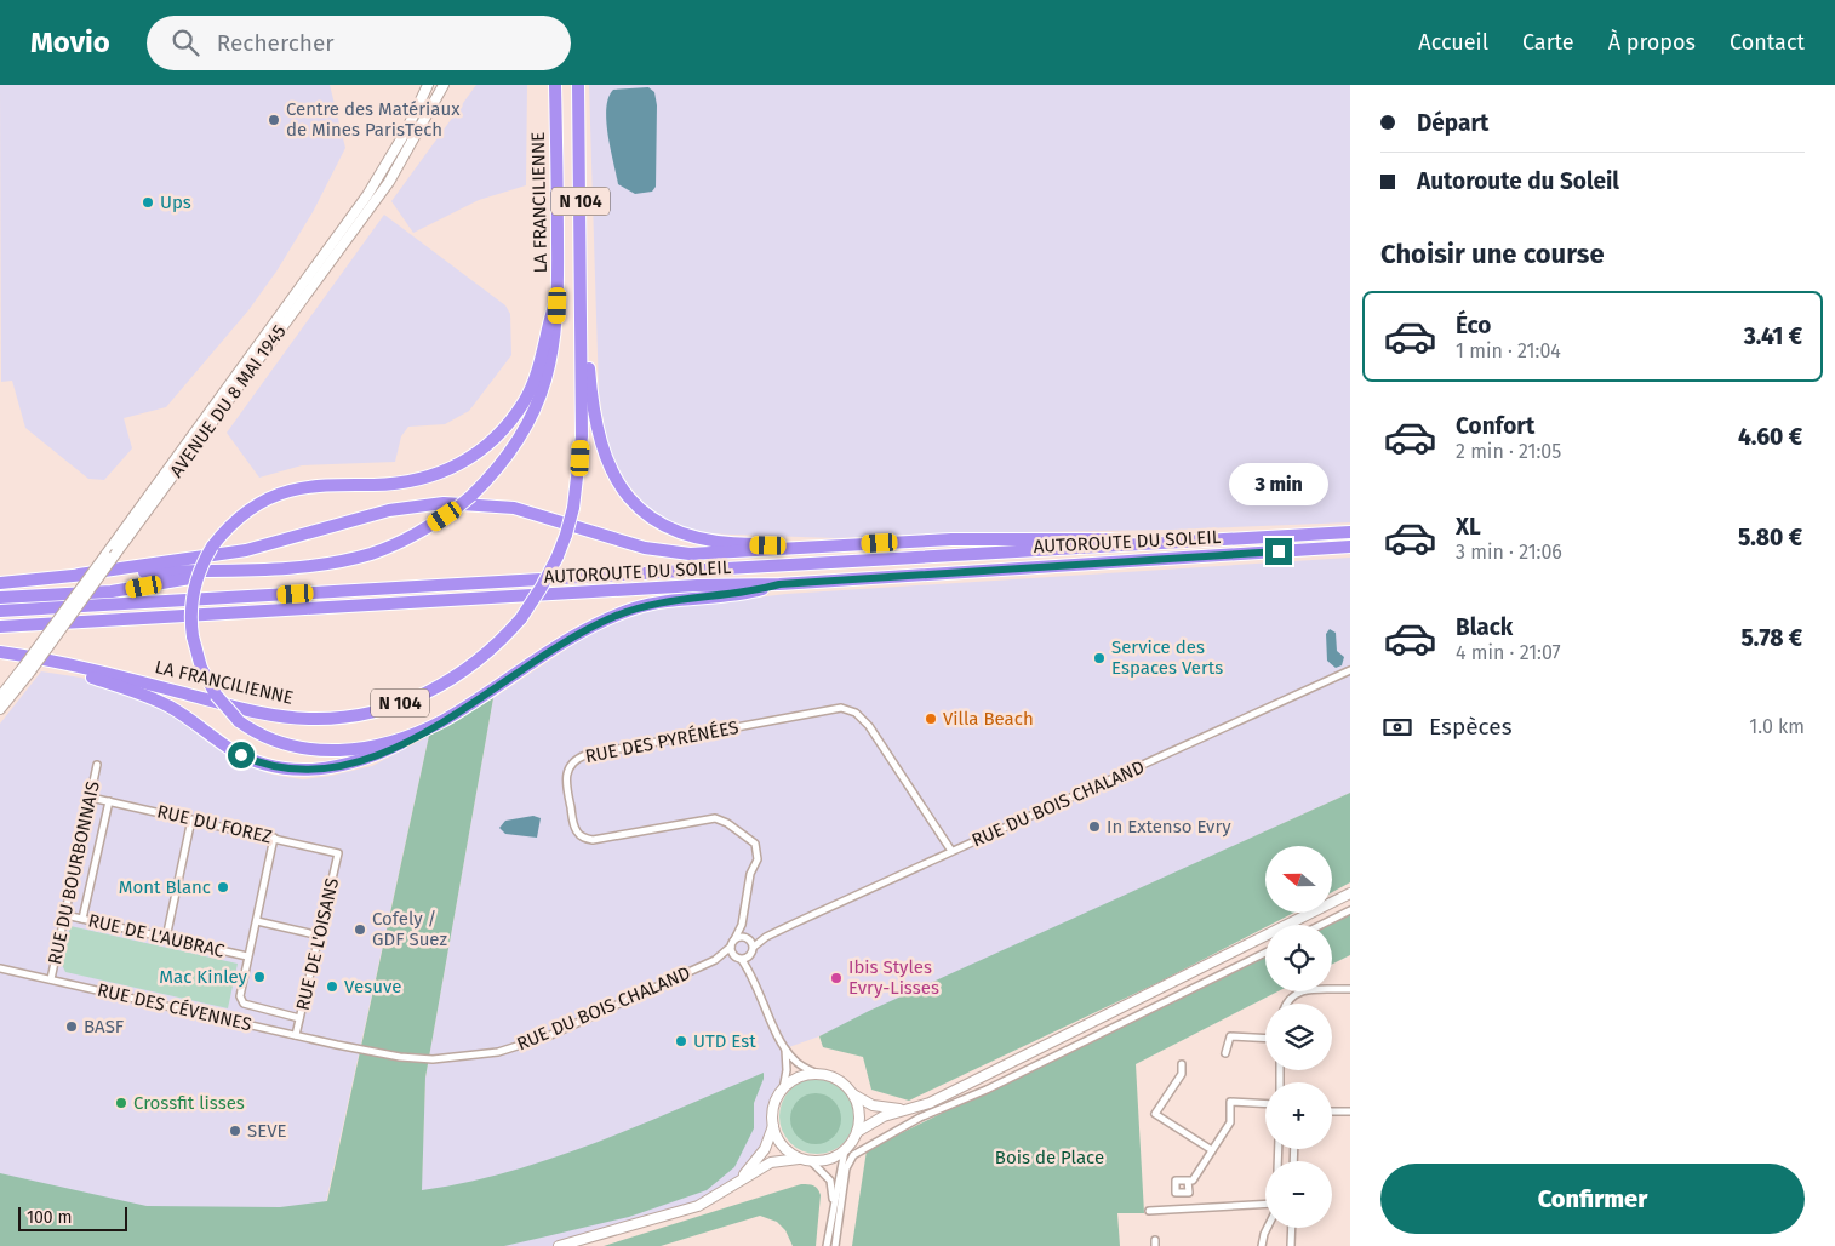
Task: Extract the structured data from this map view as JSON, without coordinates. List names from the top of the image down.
{
  "streets": {
    "highway": ["N 104", "LA FRANCILIENNE", "AUTOROUTE DU SOLEIL"],
    "main road": ["AVENUE DU 8 MAI 1945"],
    "street": [
      "RUE DES PYRÉNÉES",
      "RUE DU BOIS CHALAND",
      "RUE DU FOREZ",
      "RUE DU BOURBONNAIS",
      "RUE DE L'AUBRAC",
      "RUE DE L'OISANS",
      "RUE DES CÉVENNES"
    ]
  },
  "crossings": [
    ["RUE DES PYRÉNÉES", "RUE DU BOIS CHALAND"],
    ["RUE DU BOIS CHALAND", "RUE DES CÉVENNES"],
    ["RUE DU FOREZ", "RUE DU BOURBONNAIS"],
    ["RUE DU FOREZ", "RUE DE L'OISANS"],
    ["RUE DU BOURBONNAIS", "RUE DE L'AUBRAC"],
    ["RUE DU BOURBONNAIS", "RUE DES CÉVENNES"],
    ["RUE DE L'AUBRAC", "RUE DES CÉVENNES"],
    ["RUE DE L'OISANS", "RUE DES CÉVENNES"]
  ],
  "parks": ["Bois de Place"],
  "places": [
    "Centre des Matériaux de Mines ParisTech",
    "Ups",
    "Service des Espaces Verts",
    "Villa Beach",
    "In Extenso Evry",
    "Mont Blanc",
    "Cofely / GDF Suez",
    "Mac Kinley",
    "Ibis Styles Evry-Lisses",
    "Vesuve",
    "BASF",
    "UTD Est",
    "Crossfit lisses",
    "SEVE"
  ],
  "scale_bar": "100 m",
  "north": "left",
  "page": {
    "header": "Movio",
    "search": "Rechercher",
    "nav": [
      "Accueil",
      "Carte",
      "À propos",
      "Contact"
    ],
    "banner": ["Départ", "Autoroute du Soleil"],
    "heading": "Choisir une course",
    "list": [
      {
        "name": "Éco",
        "note": "1 min · 21:04",
        "value": "3.41 €"
      },
      {
        "name": "Confort",
        "note": "2 min · 21:05",
        "value": "4.60 €"
      },
      {
        "name": "XL",
        "note": "3 min · 21:06",
        "value": "5.80 €"
      },
      {
        "name": "Black",
        "note": "4 min · 21:07",
        "value": "5.78 €"
      }
    ],
    "bubble": "3 min",
    "pay": ["Espèces", "1.0 km"],
    "map_buttons": ["+", "−"],
    "buttons": "Confirmer",
    "scale": "100 m"
  }
}
